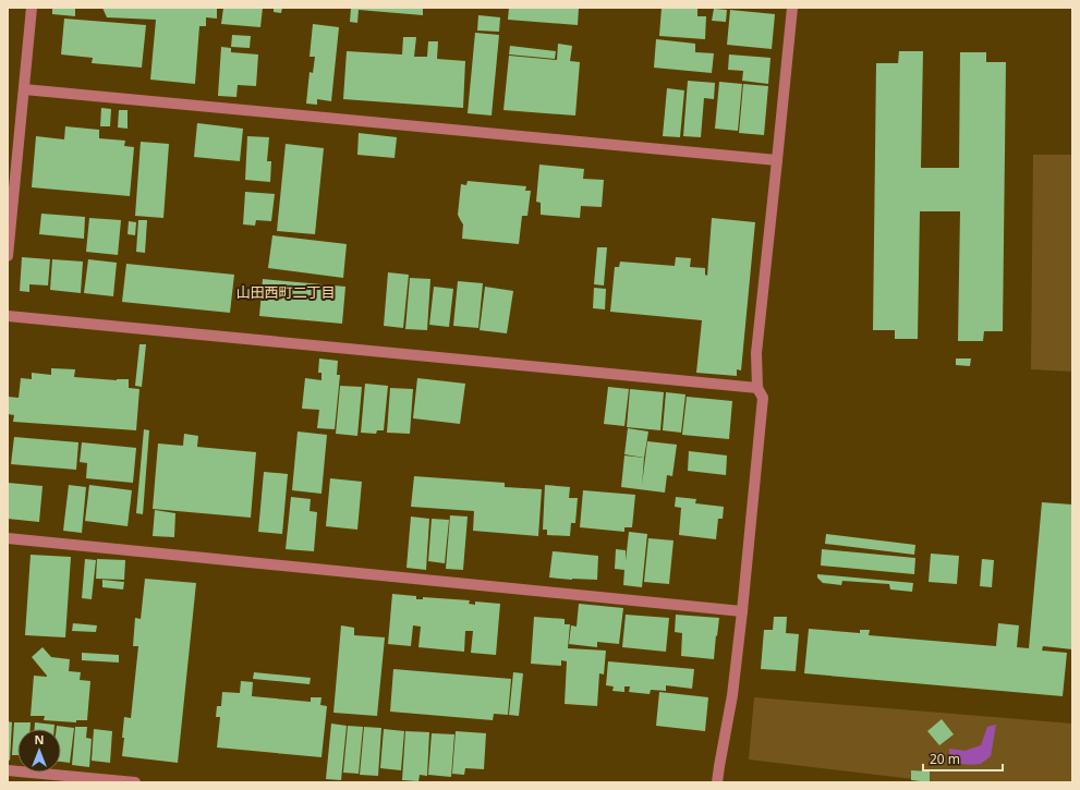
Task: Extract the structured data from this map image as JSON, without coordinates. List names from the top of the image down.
{
  "districts": ["山田西町二丁目"],
  "scale_bar": "20 m",
  "north": "top"
}
